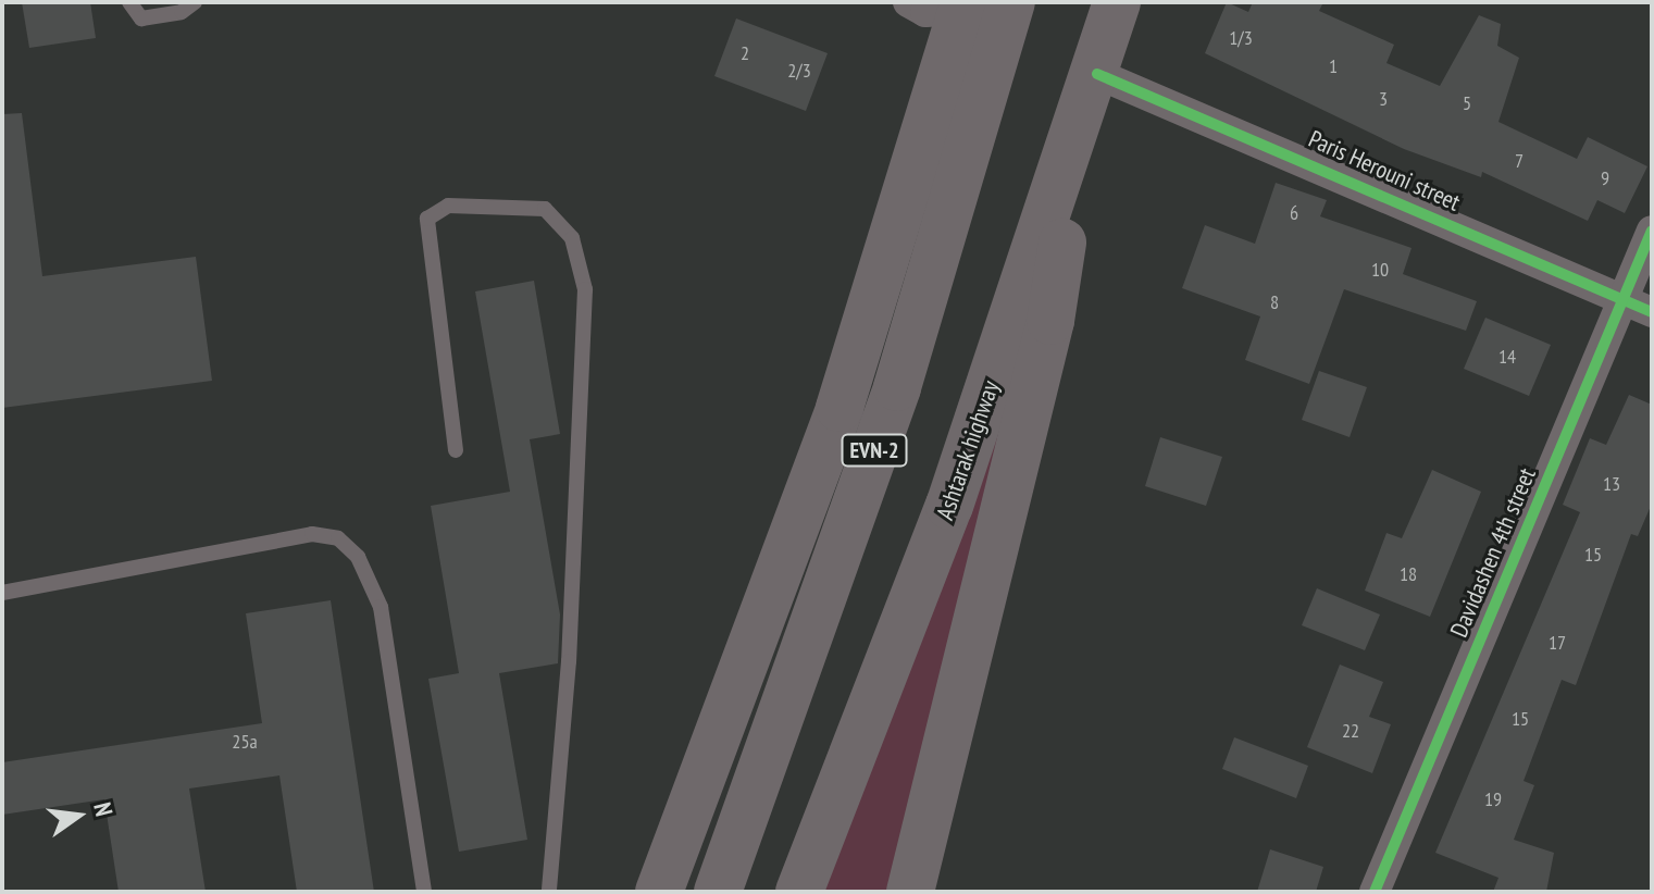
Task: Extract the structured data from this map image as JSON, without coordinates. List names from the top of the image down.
{
  "streets": {
    "main road": ["EVN-2", "Ashtarak highway"],
    "street": ["Paris Herouni street", "Davidashen 4th street"]
  },
  "crossings": [
    ["Paris Herouni street", "Ashtarak highway"],
    ["Paris Herouni street", "Davidashen 4th street"]
  ],
  "house_numbers": [
    "1/3",
    "2",
    "1",
    "2/3",
    "3",
    "5",
    "7",
    "9",
    "6",
    "10",
    "8",
    "14",
    "13",
    "15",
    "18",
    "17",
    "15",
    "22",
    "25a",
    "19"
  ],
  "north": "right"
}
